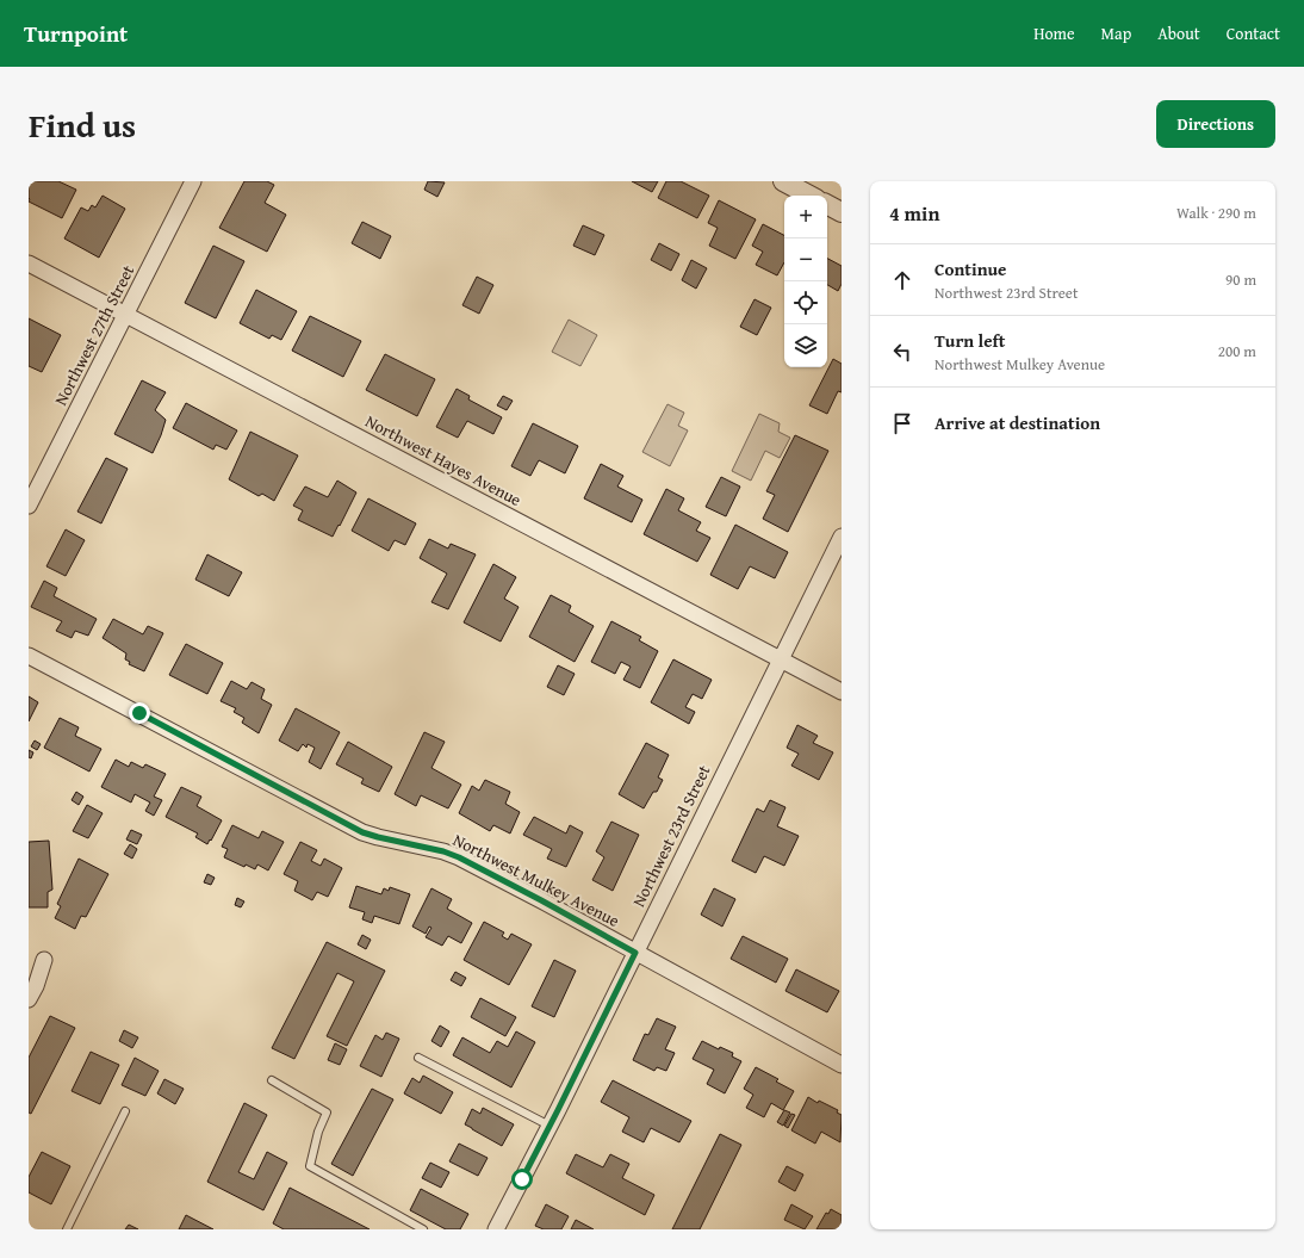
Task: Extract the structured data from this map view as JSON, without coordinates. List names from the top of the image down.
{
  "streets": {
    "street": [
      "Northwest 27th Street",
      "Northwest Hayes Avenue",
      "Northwest 23rd Street",
      "Northwest Mulkey Avenue"
    ]
  },
  "crossings": [
    ["Northwest 27th Street", "Northwest Hayes Avenue"],
    ["Northwest Hayes Avenue", "Northwest 23rd Street"],
    ["Northwest 23rd Street", "Northwest Mulkey Avenue"]
  ],
  "page": {
    "header": "Turnpoint",
    "nav": [
      "Home",
      "Map",
      "About",
      "Contact"
    ],
    "title": "Find us",
    "buttons": "Directions",
    "heading": ["4 min", "Walk · 290 m"],
    "map_buttons": ["+", "−"],
    "list": [
      ["Continue", "Northwest 23rd Street", "90 m"],
      ["Turn left", "Northwest Mulkey Avenue", "200 m"],
      "Arrive at destination"
    ]
  }
}
